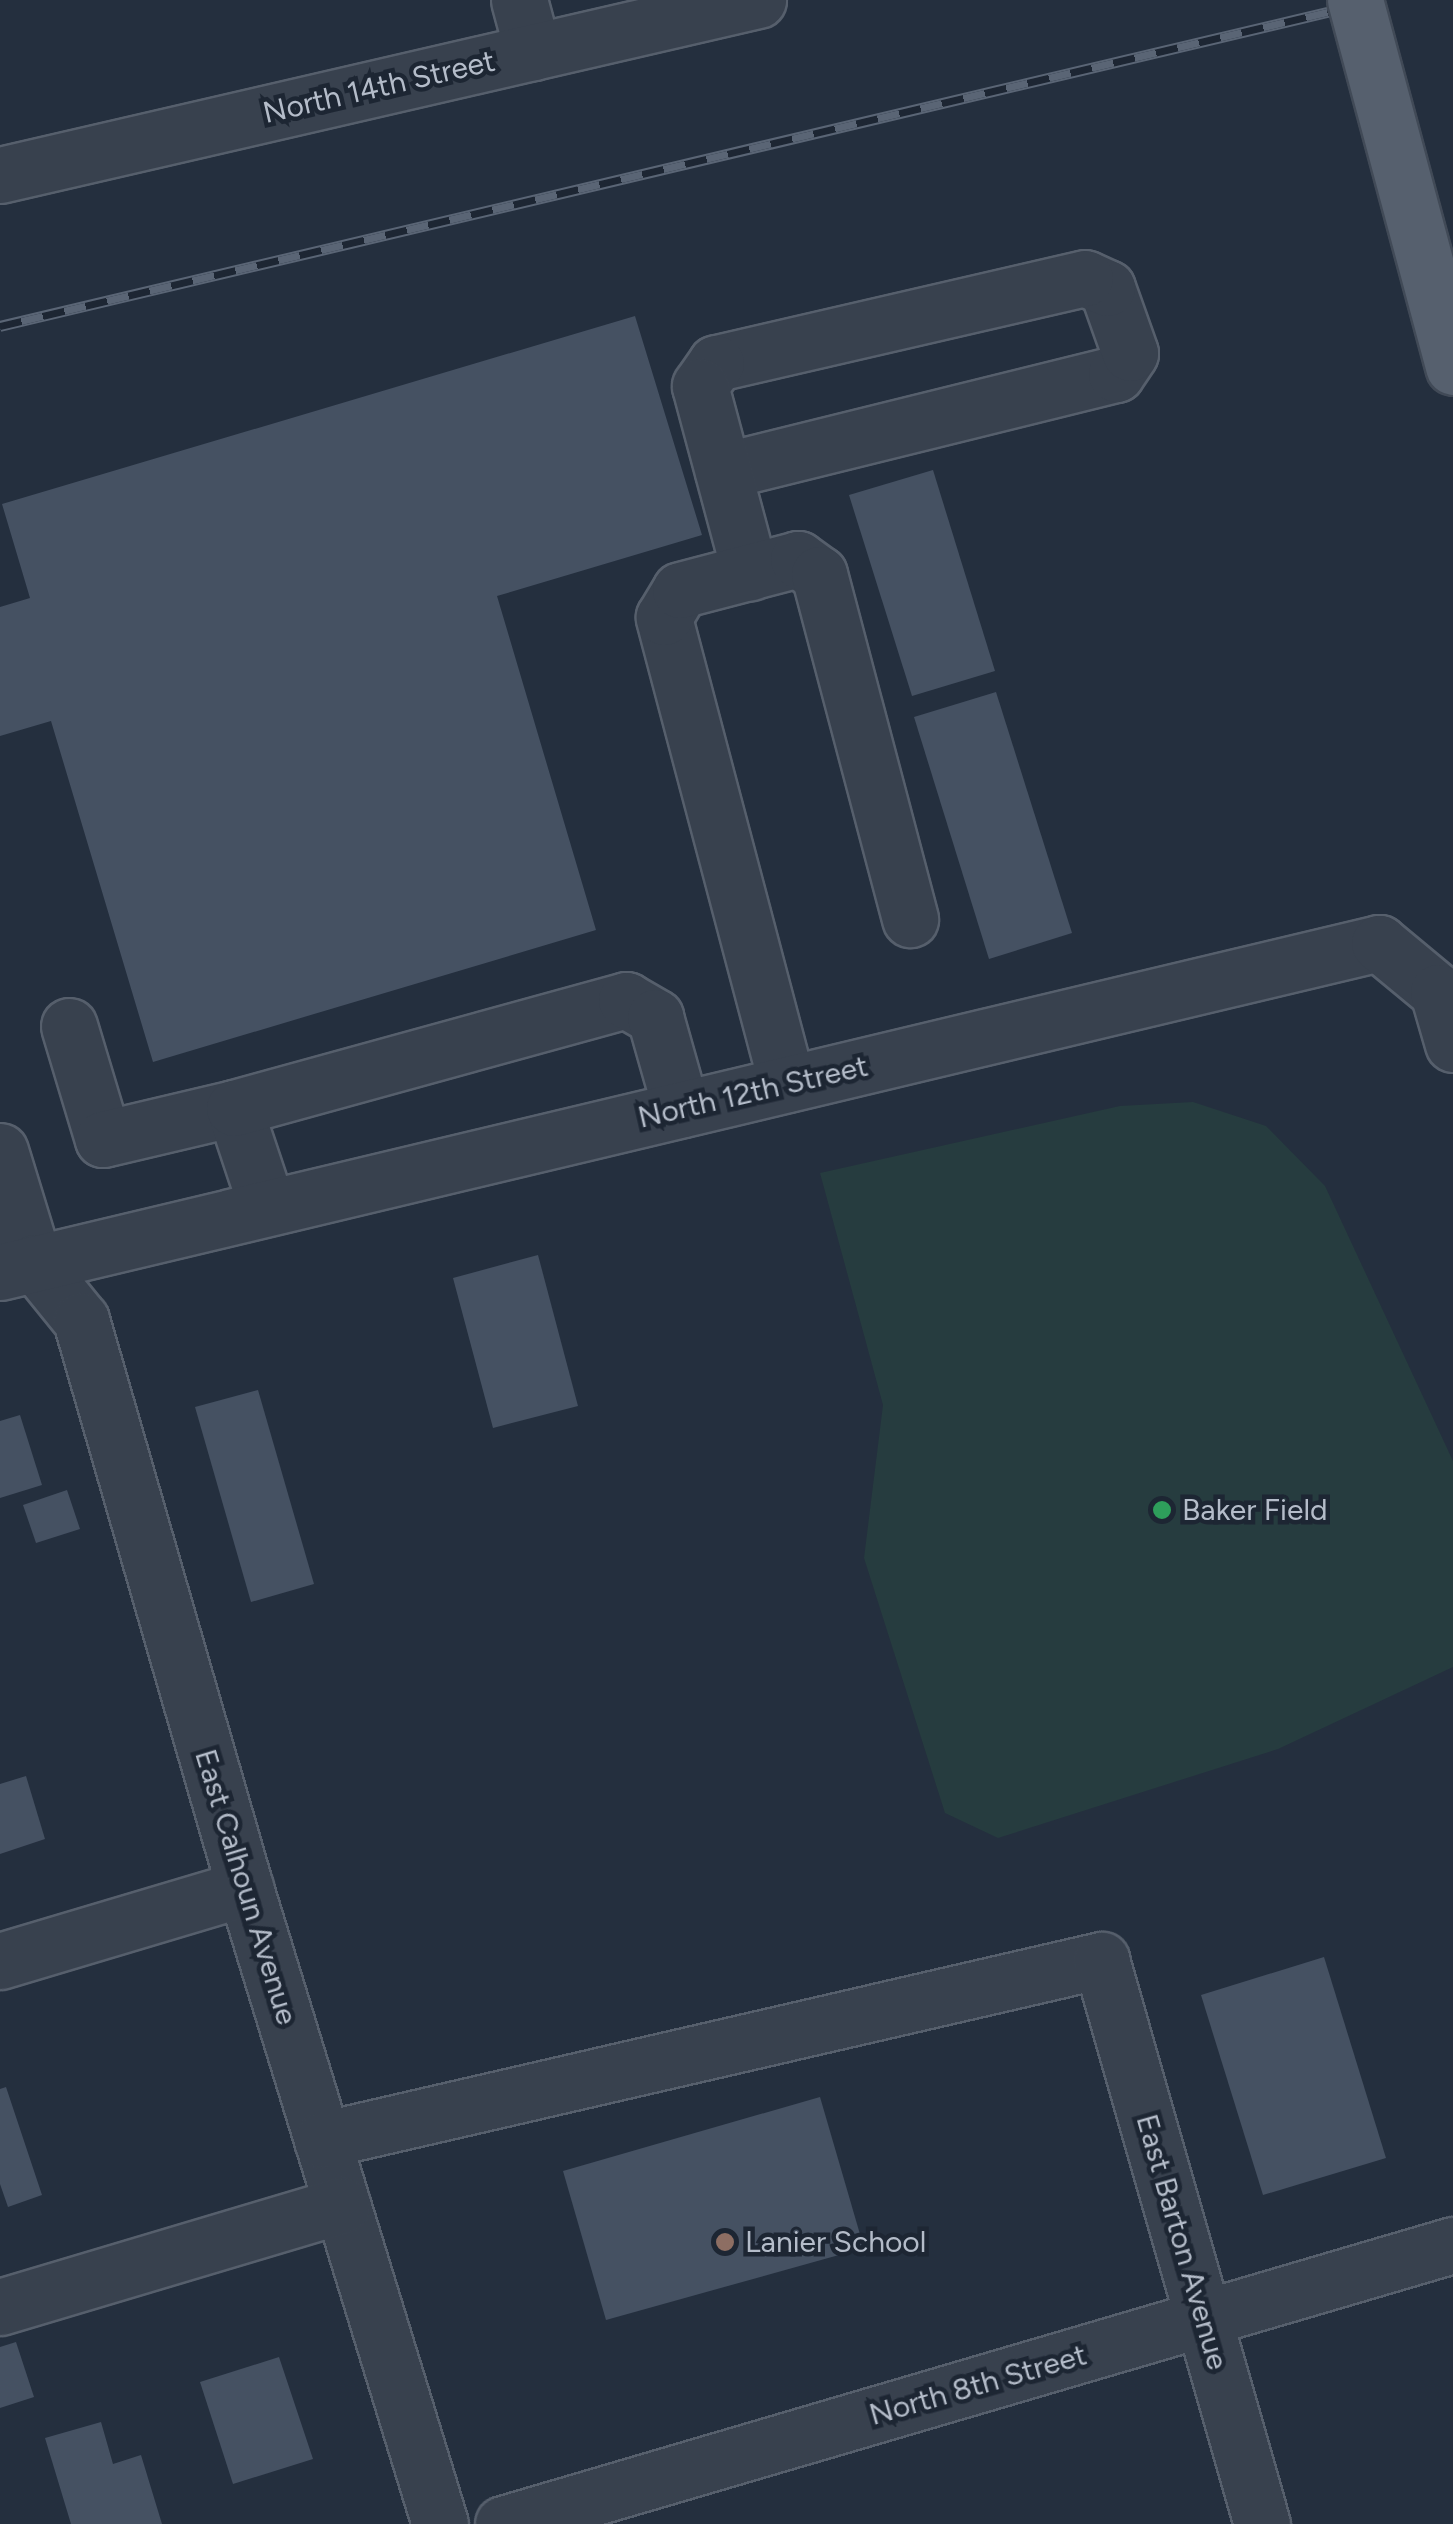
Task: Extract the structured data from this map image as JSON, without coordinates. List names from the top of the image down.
{
  "streets": {
    "street": [
      "North 14th Street",
      "North 12th Street",
      "East Calhoun Avenue",
      "East Barton Avenue",
      "North 8th Street"
    ]
  },
  "crossings": [
    ["North 12th Street", "East Calhoun Avenue"],
    ["East Calhoun Avenue", "East Barton Avenue"],
    ["East Barton Avenue", "North 8th Street"]
  ],
  "places": ["Baker Field", "Lanier School"]
}
